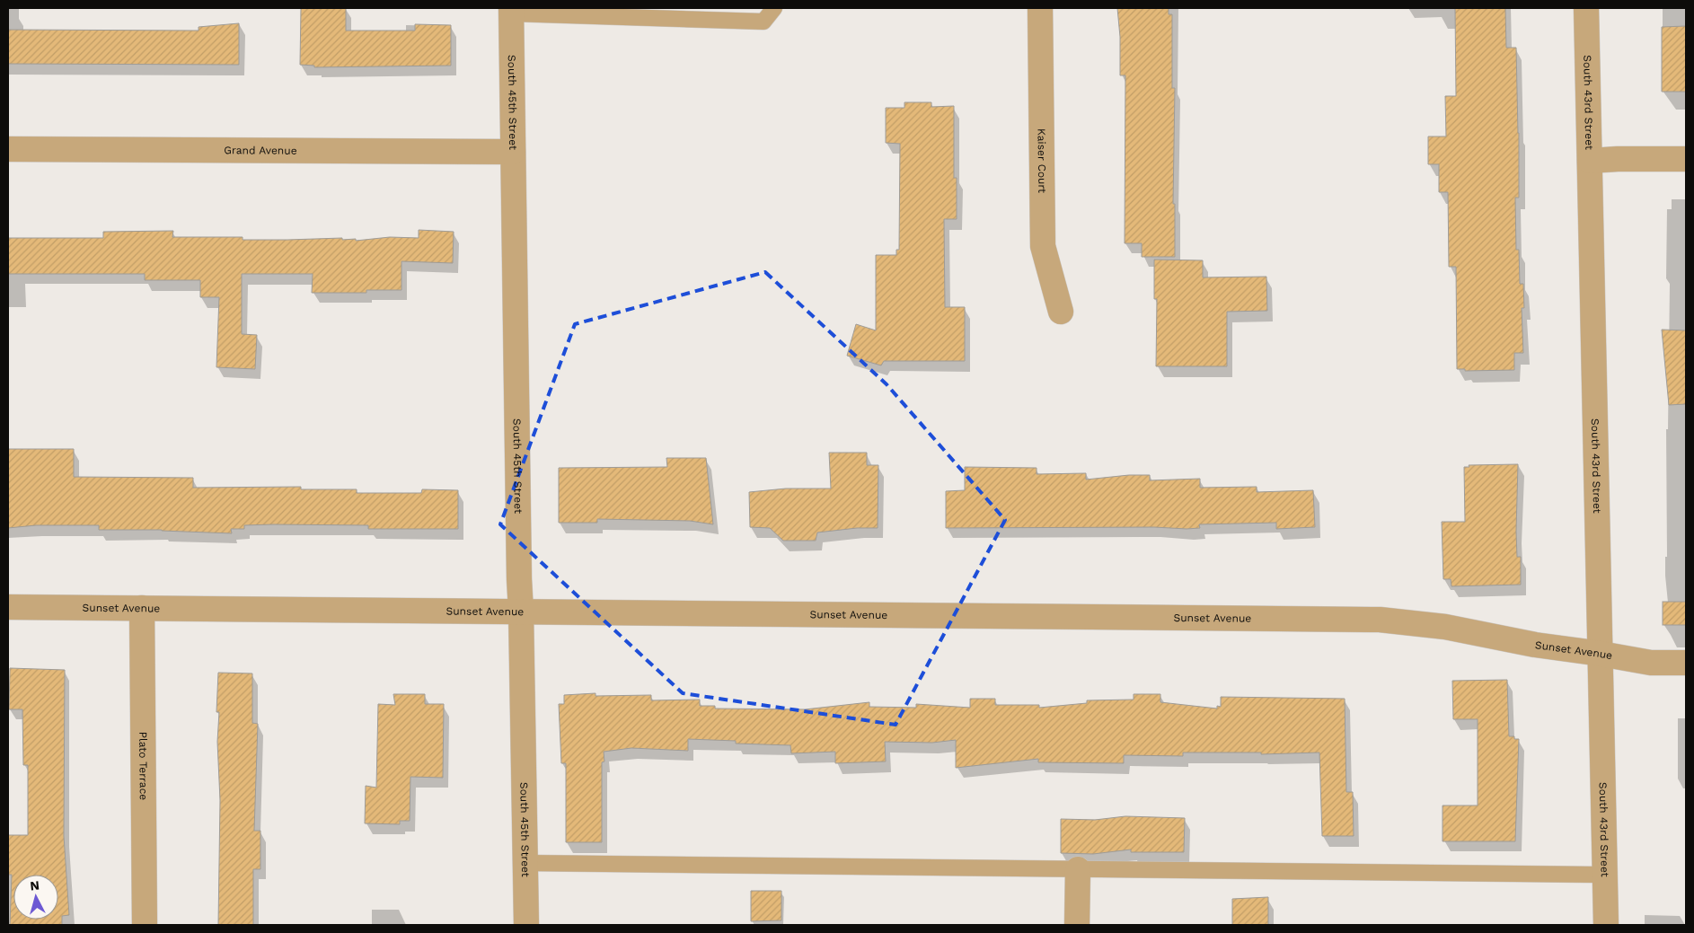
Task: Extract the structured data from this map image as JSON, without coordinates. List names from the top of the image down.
{
  "streets": {
    "street": [
      "South 45th Street",
      "South 43rd Street",
      "Grand Avenue",
      "Kaiser Court",
      "Sunset Avenue",
      "Plato Terrace"
    ]
  },
  "crossings": [
    ["South 45th Street", "Grand Avenue"],
    ["South 45th Street", "Sunset Avenue"],
    ["South 43rd Street", "Sunset Avenue"],
    ["Sunset Avenue", "Plato Terrace"]
  ],
  "north": "top"
}
